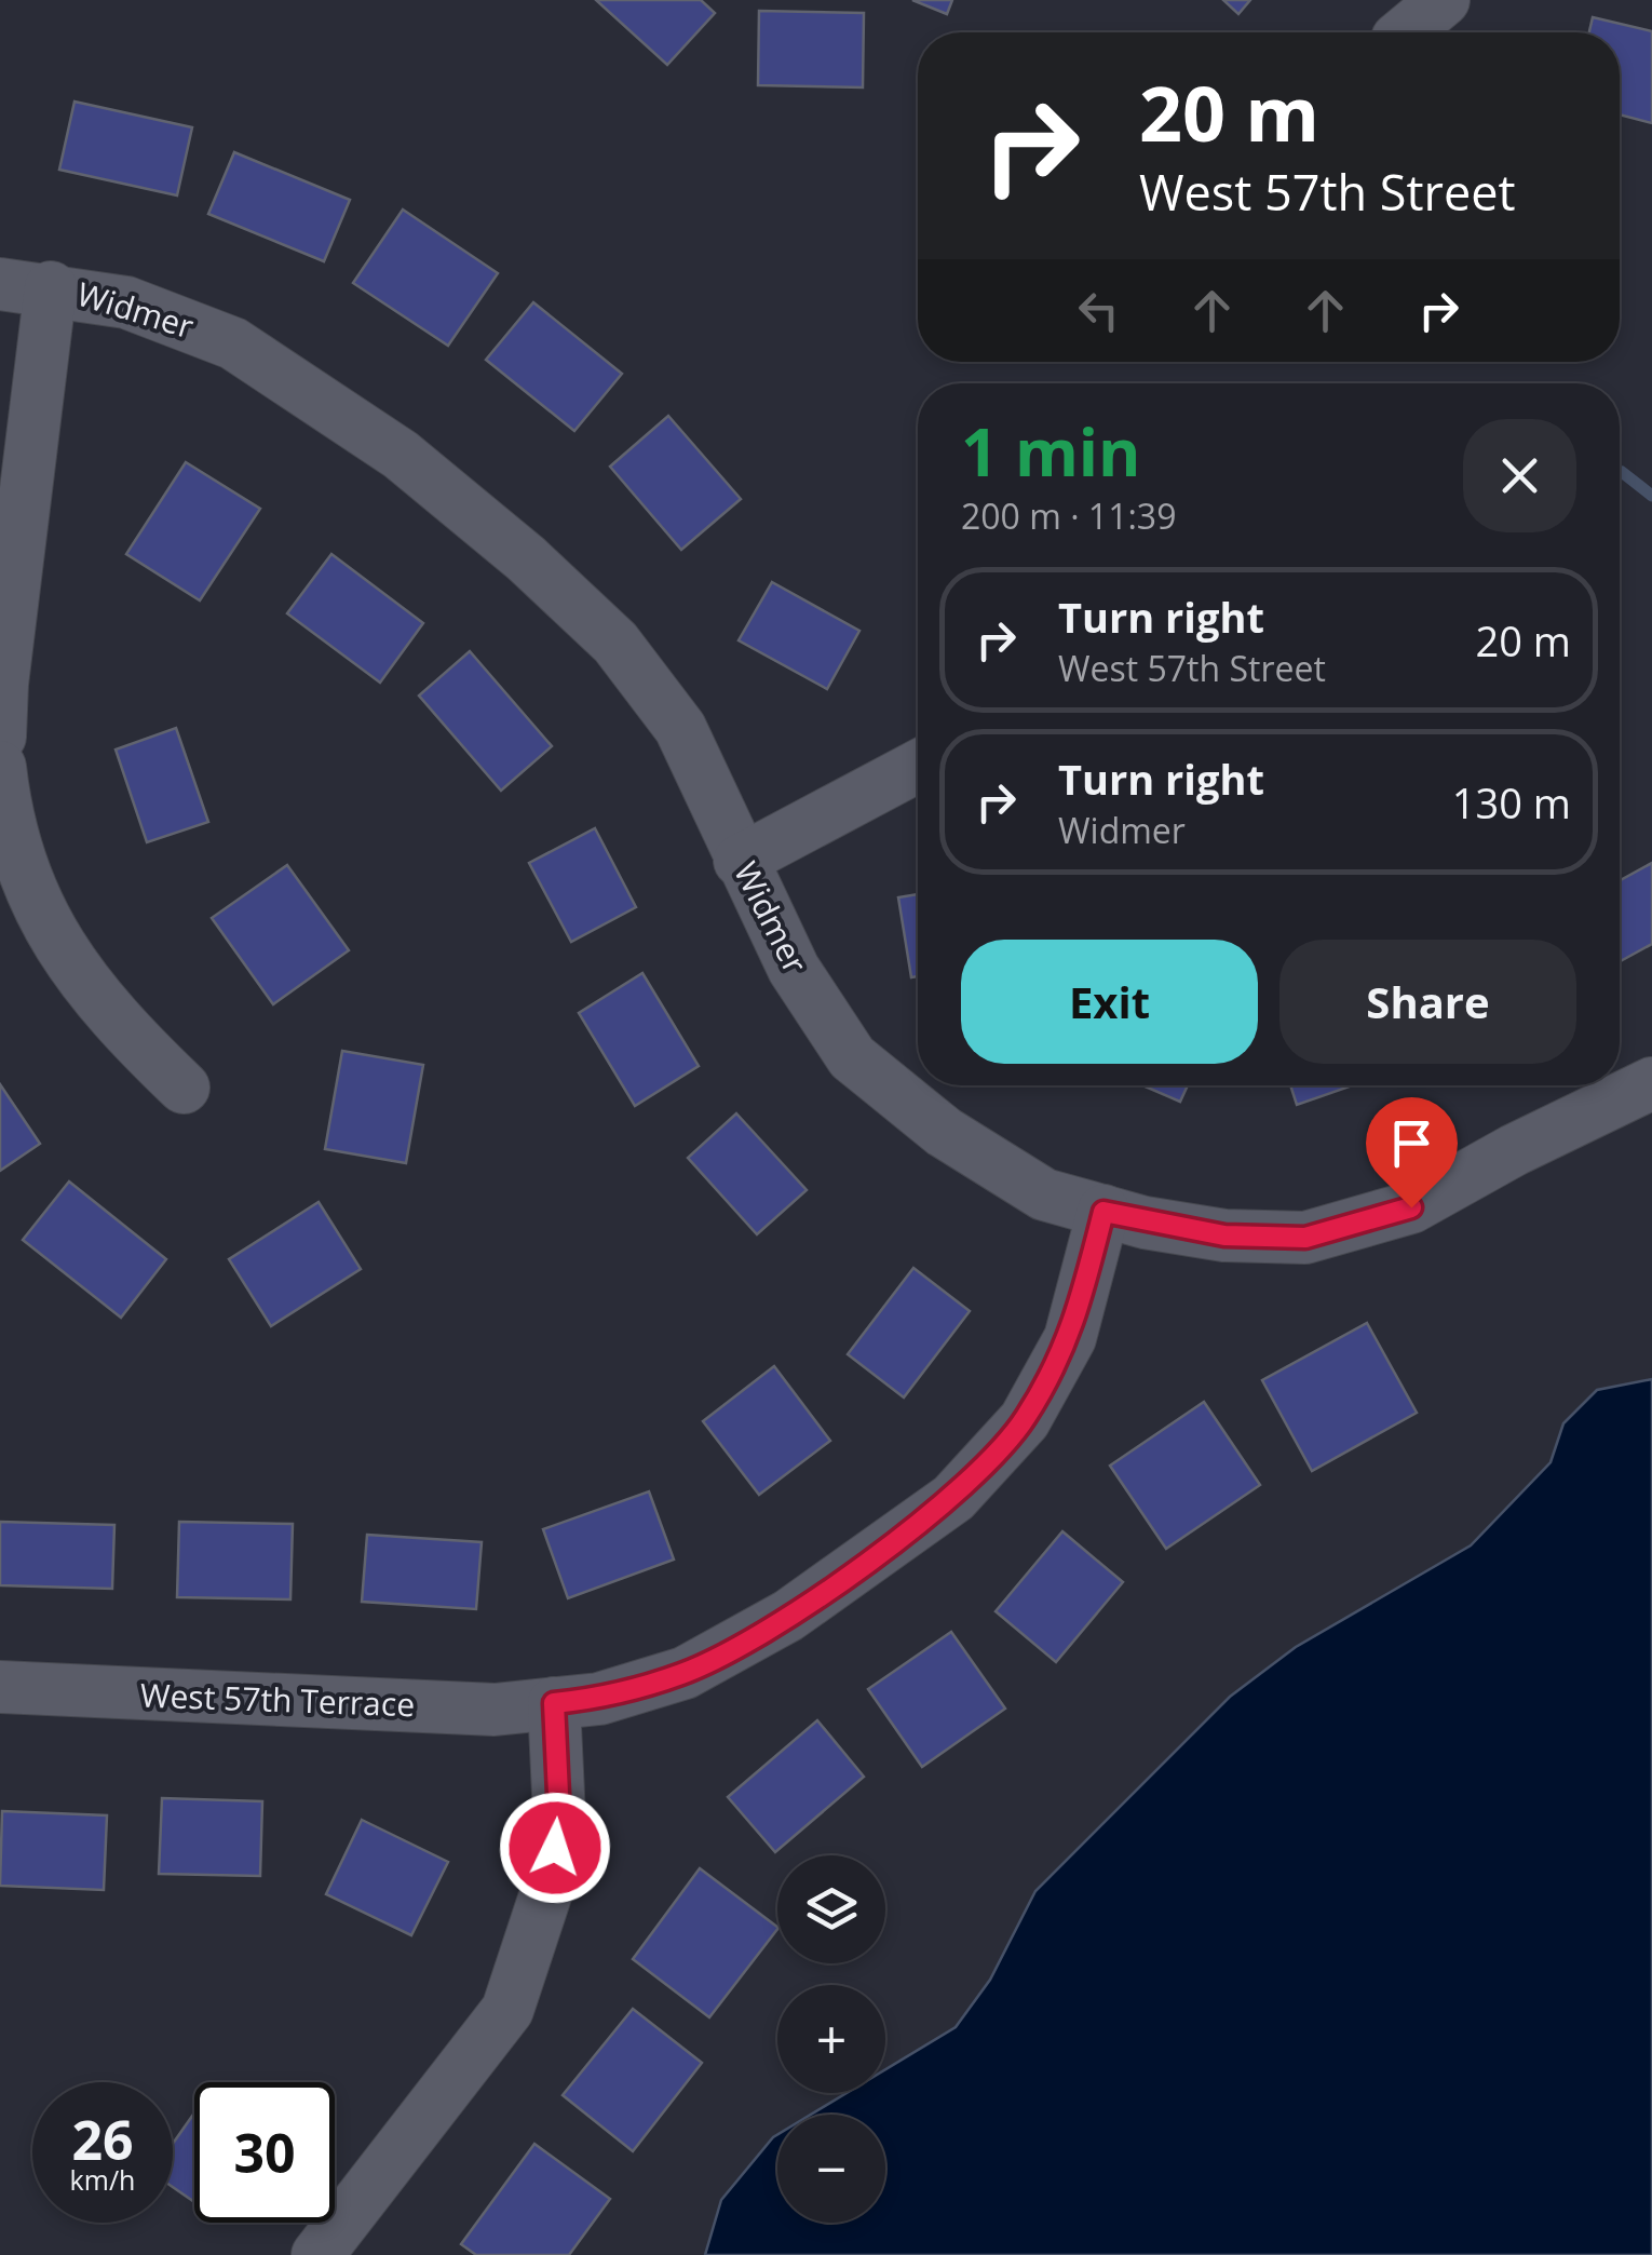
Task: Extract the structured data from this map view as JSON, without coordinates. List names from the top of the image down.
{
  "streets": {
    "street": ["Widmer", "West 57th Terrace"]
  },
  "crossings": [
    ["Widmer", "West 57th Terrace"]
  ],
  "page": {
    "turn": ["20 m", "West 57th Street"],
    "heading": ["1 min", "200 m · 11:39"],
    "list": [
      {
        "name": "Turn right",
        "note": "West 57th Street",
        "value": "20 m"
      },
      {
        "name": "Turn right",
        "note": "Widmer",
        "value": "130 m"
      }
    ],
    "buttons": ["Exit", "Share"],
    "map_buttons": ["+", "−"],
    "speed": "26 km/h",
    "limit": "30"
  }
}
